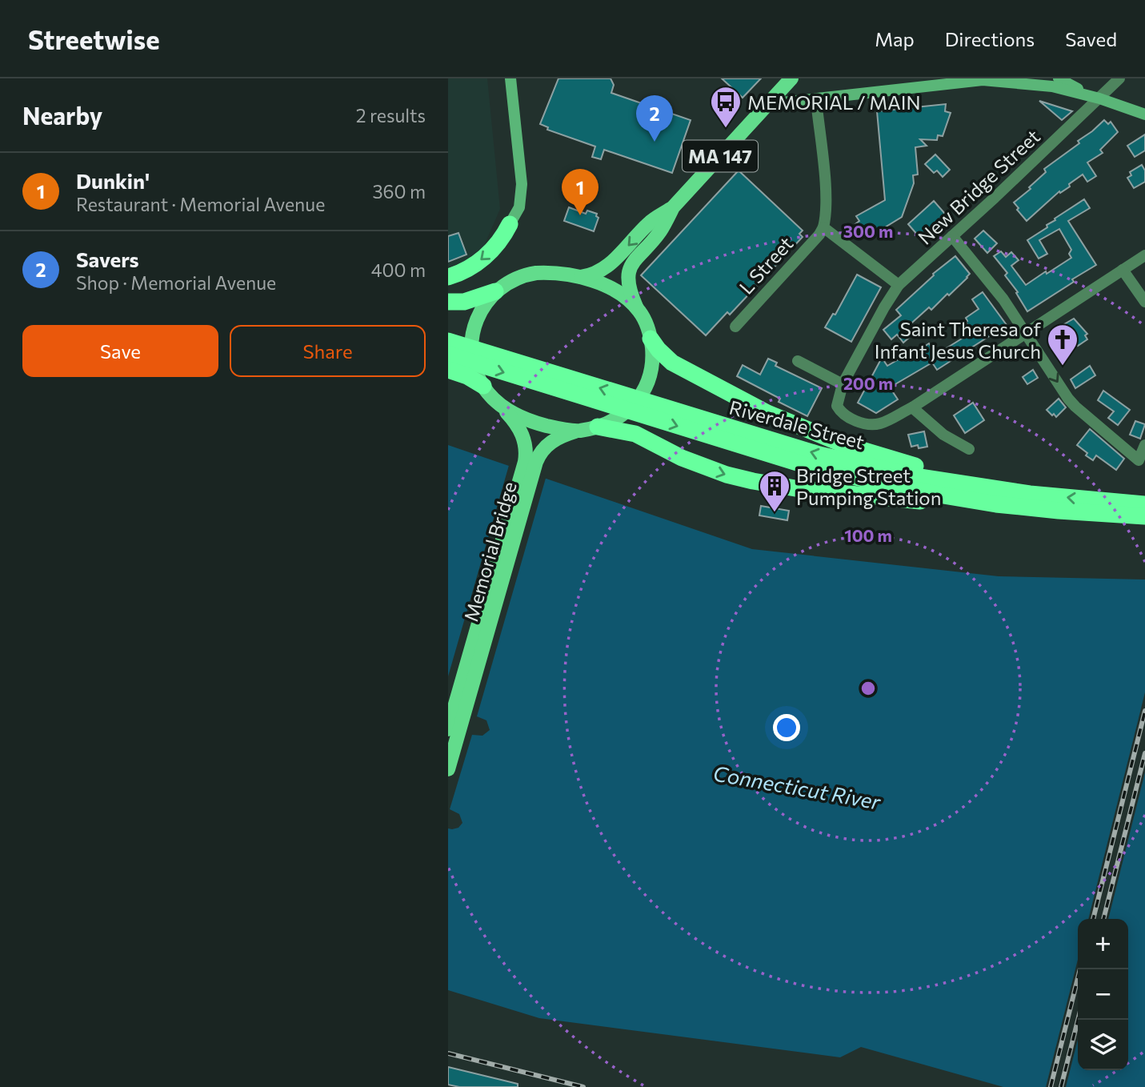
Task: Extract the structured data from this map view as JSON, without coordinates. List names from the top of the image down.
{
  "streets": {
    "highway": ["Riverdale Street"],
    "main road": ["MA 147", "Memorial Bridge"],
    "street": ["New Bridge Street", "L Street"]
  },
  "crossings": [
    ["MA 147", "Memorial Bridge"]
  ],
  "water": ["Connecticut River"],
  "places": {
    "bus stop": ["MEMORIAL / MAIN"],
    "church": ["Saint Theresa of Infant Jesus Church"],
    "building": ["Bridge Street Pumping Station"]
  },
  "page": {
    "header": "Streetwise",
    "nav": ["Map", "Directions", "Saved"],
    "heading": ["Nearby", "2 results"],
    "pins": ["2", "1"],
    "list": [
      {
        "mark": "1",
        "name": "Dunkin'",
        "note": "Restaurant · Memorial Avenue",
        "value": "360 m"
      },
      {
        "mark": "2",
        "name": "Savers",
        "note": "Shop · Memorial Avenue",
        "value": "400 m"
      }
    ],
    "buttons": ["Save", "Share"],
    "map_buttons": ["+", "−"]
  },
  "rings": ["300 m", "200 m", "100 m"]
}
